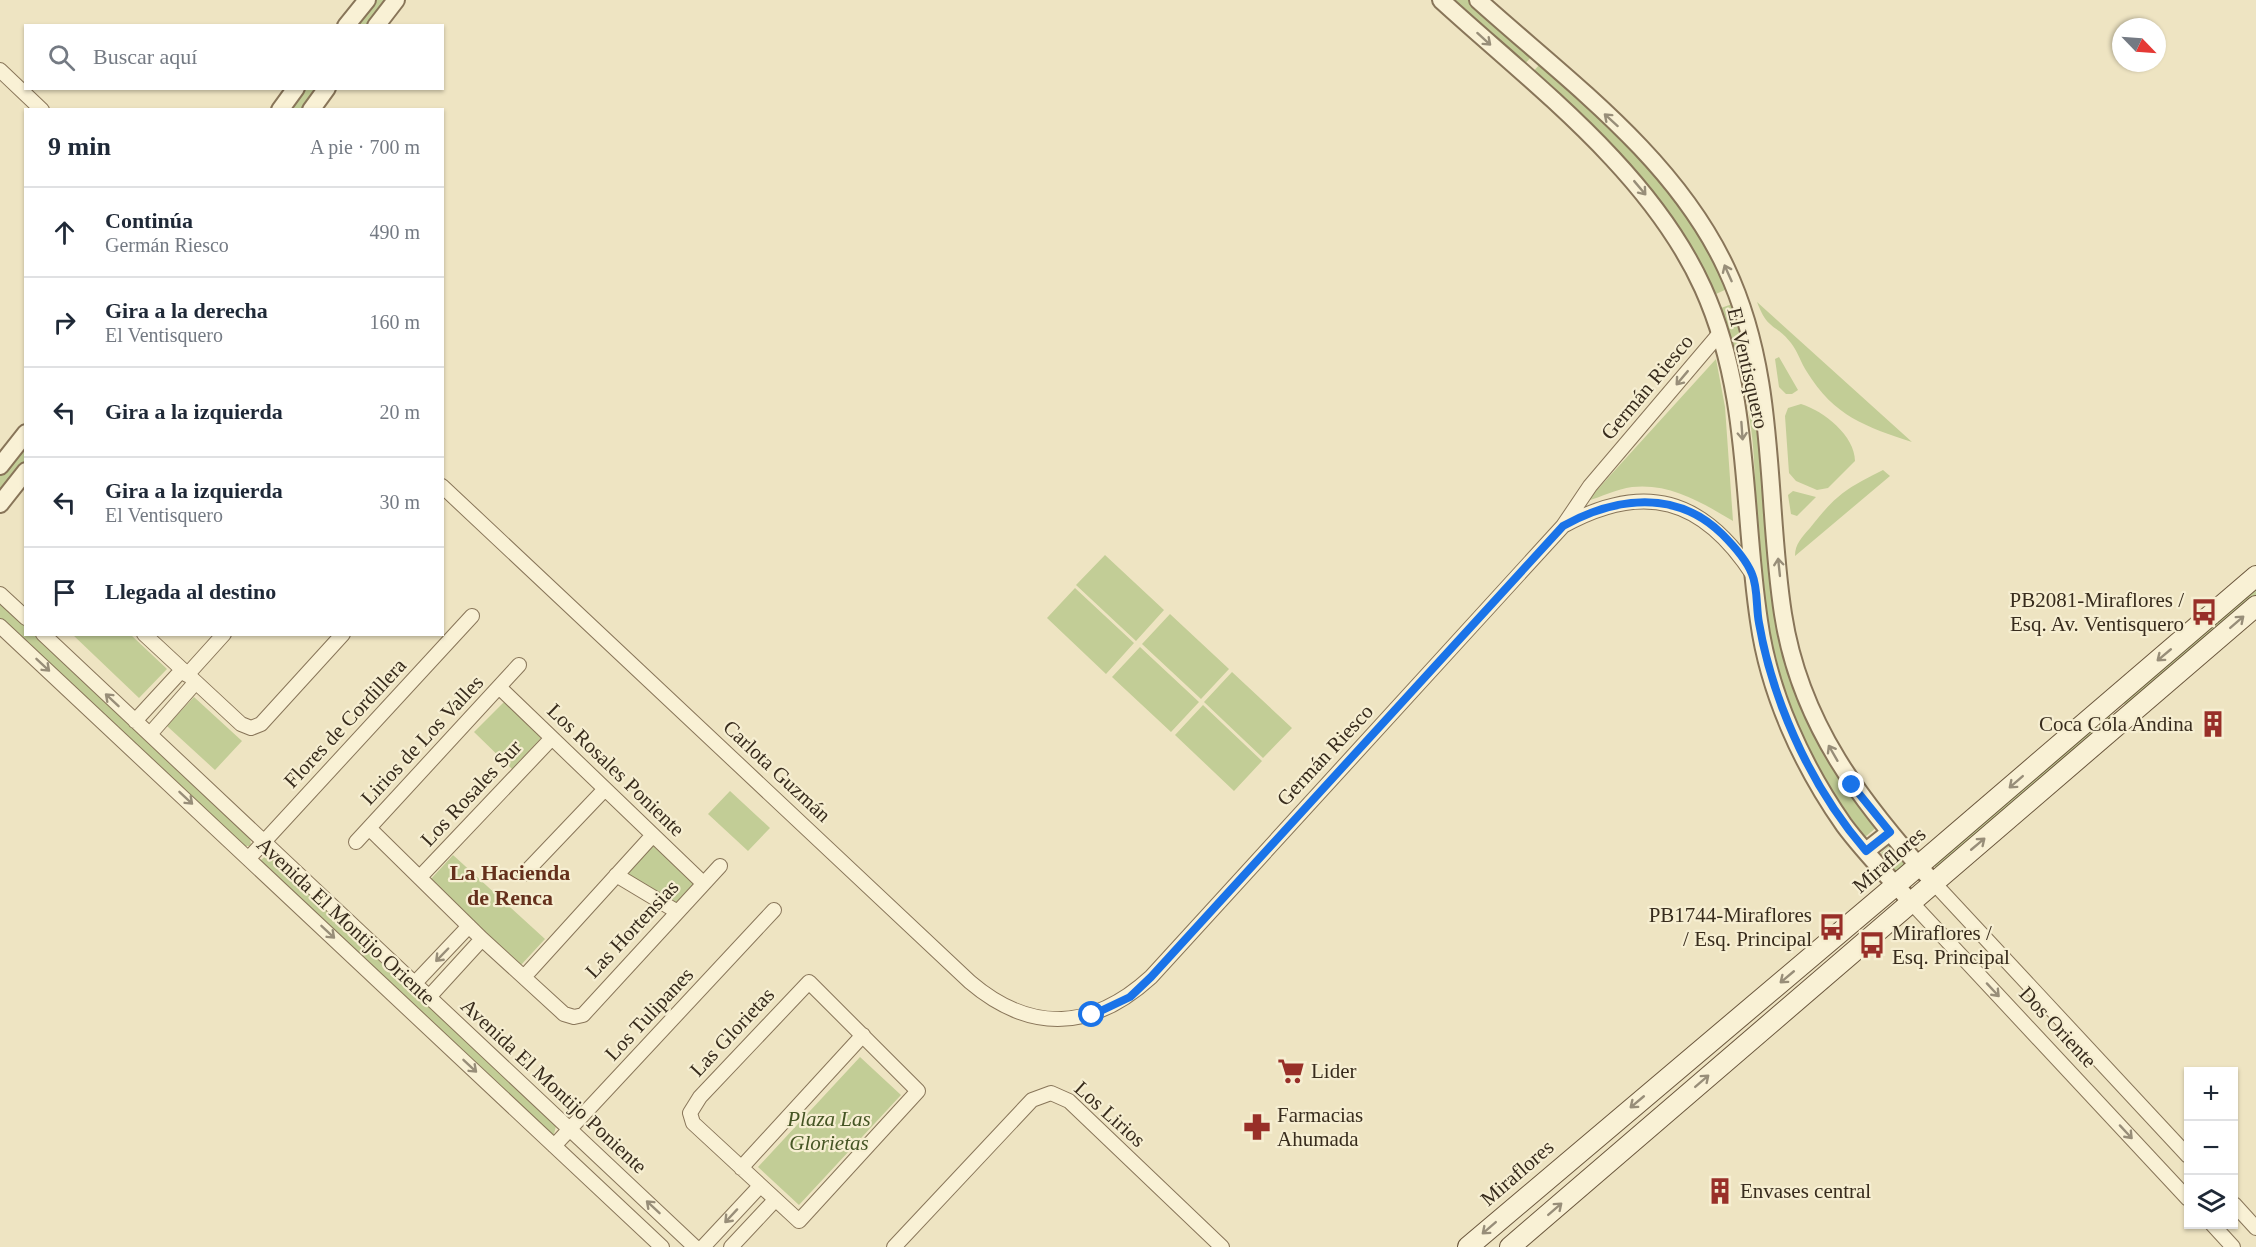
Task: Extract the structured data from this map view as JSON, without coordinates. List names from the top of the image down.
{
  "streets": {
    "main road": ["Miraflores"],
    "street": [
      "El Ventisquero",
      "Germán Riesco",
      "Flores de Cordillera",
      "Lirios de Los Valles",
      "Los Rosales Poniente",
      "Carlota Guzmán",
      "Los Rosales Sur",
      "Avenida El Montijo Oriente",
      "Las Hortensias",
      "Los Tulipanes",
      "Dos Oriente",
      "Las Glorietas",
      "Avenida El Montijo Poniente",
      "Los Lirios"
    ]
  },
  "crossings": [
    ["El Ventisquero", "Germán Riesco"],
    ["El Ventisquero", "Miraflores"],
    ["El Ventisquero", "Dos Oriente"],
    ["Germán Riesco", "Carlota Guzmán"],
    ["Flores de Cordillera", "Avenida El Montijo Oriente"],
    ["Flores de Cordillera", "Avenida El Montijo Poniente"],
    ["Lirios de Los Valles", "Los Rosales Poniente"],
    ["Los Rosales Poniente", "Los Rosales Sur"],
    ["Los Rosales Poniente", "Las Hortensias"],
    ["Miraflores", "Dos Oriente"],
    ["Avenida El Montijo Oriente", "Los Tulipanes"],
    ["Los Tulipanes", "Avenida El Montijo Poniente"]
  ],
  "districts": ["La Hacienda de Renca"],
  "parks": ["Plaza Las Glorietas"],
  "places": {
    "bus stop": ["PB2081-Miraflores / Esq. Av. Ventisquero", "PB1744-Miraflores / Esq. Principal", "Miraflores / Esq. Principal"],
    "building": ["Coca Cola Andina", "Envases central"],
    "supermarket": ["Lider"],
    "pharmacy": ["Farmacias Ahumada"]
  },
  "north": "bottom right",
  "page": {
    "search": "Buscar aquí",
    "heading": ["9 min", "A pie · 700 m"],
    "list": [
      ["Continúa", "Germán Riesco", "490 m"],
      ["Gira a la derecha", "El Ventisquero", "160 m"],
      ["Gira a la izquierda", "20 m"],
      ["Gira a la izquierda", "El Ventisquero", "30 m"],
      "Llegada al destino"
    ],
    "map_buttons": ["+", "−"]
  }
}
